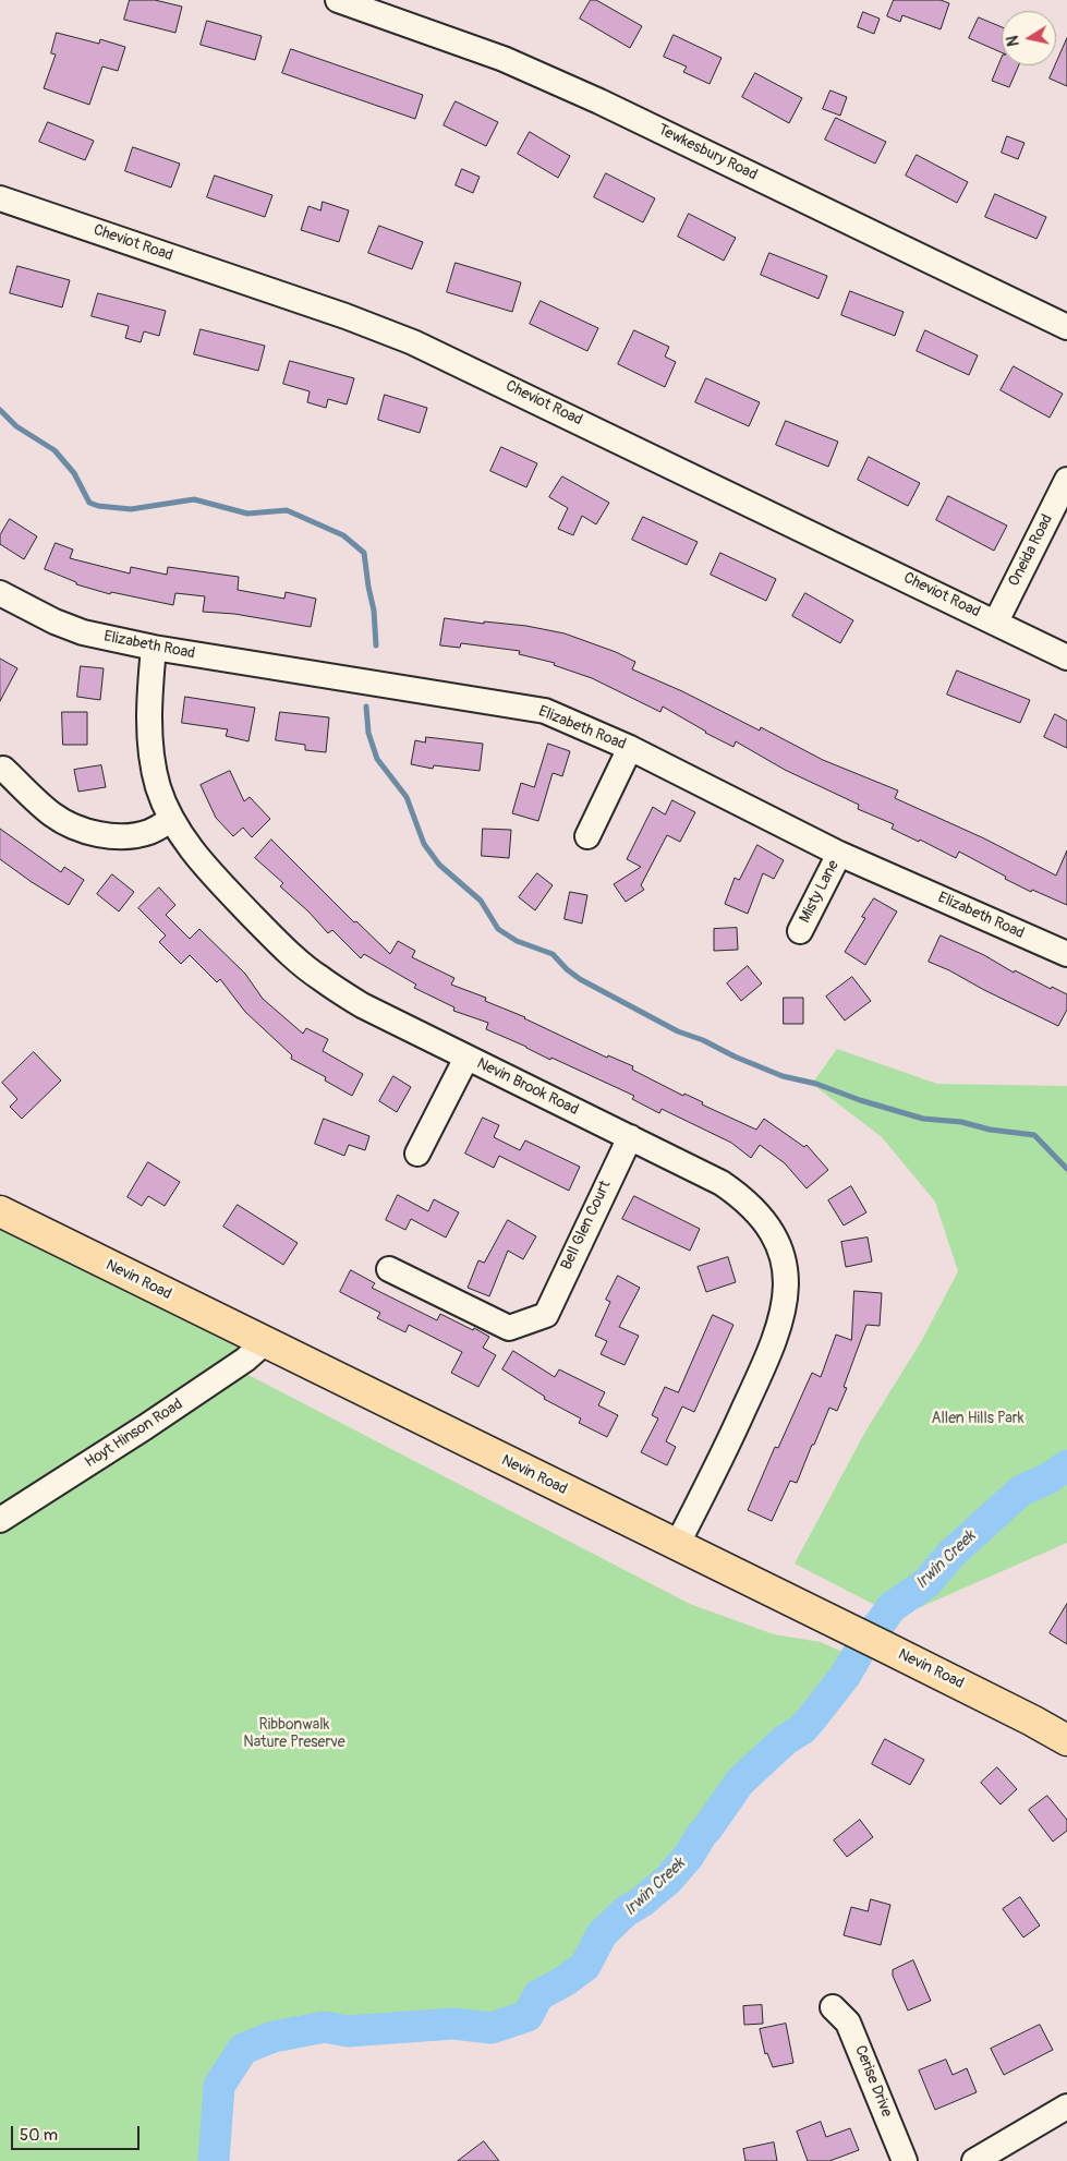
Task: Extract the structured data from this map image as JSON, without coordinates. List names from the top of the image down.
{
  "streets": {
    "main road": ["Nevin Road"],
    "street": [
      "Tewkesbury Road",
      "Cheviot Road",
      "Oneida Road",
      "Elizabeth Road",
      "Misty Lane",
      "Nevin Brook Road",
      "Bell Glen Court",
      "Hoyt Hinson Road",
      "Cerise Drive"
    ]
  },
  "crossings": [
    ["Cheviot Road", "Oneida Road"],
    ["Elizabeth Road", "Misty Lane"],
    ["Elizabeth Road", "Nevin Brook Road"],
    ["Nevin Brook Road", "Bell Glen Court"],
    ["Nevin Brook Road", "Nevin Road"],
    ["Nevin Road", "Hoyt Hinson Road"]
  ],
  "water": ["Irwin Creek"],
  "parks": ["Allen Hills Park", "Ribbonwalk Nature Preserve"],
  "scale_bar": "50 m",
  "north": "left"
}
